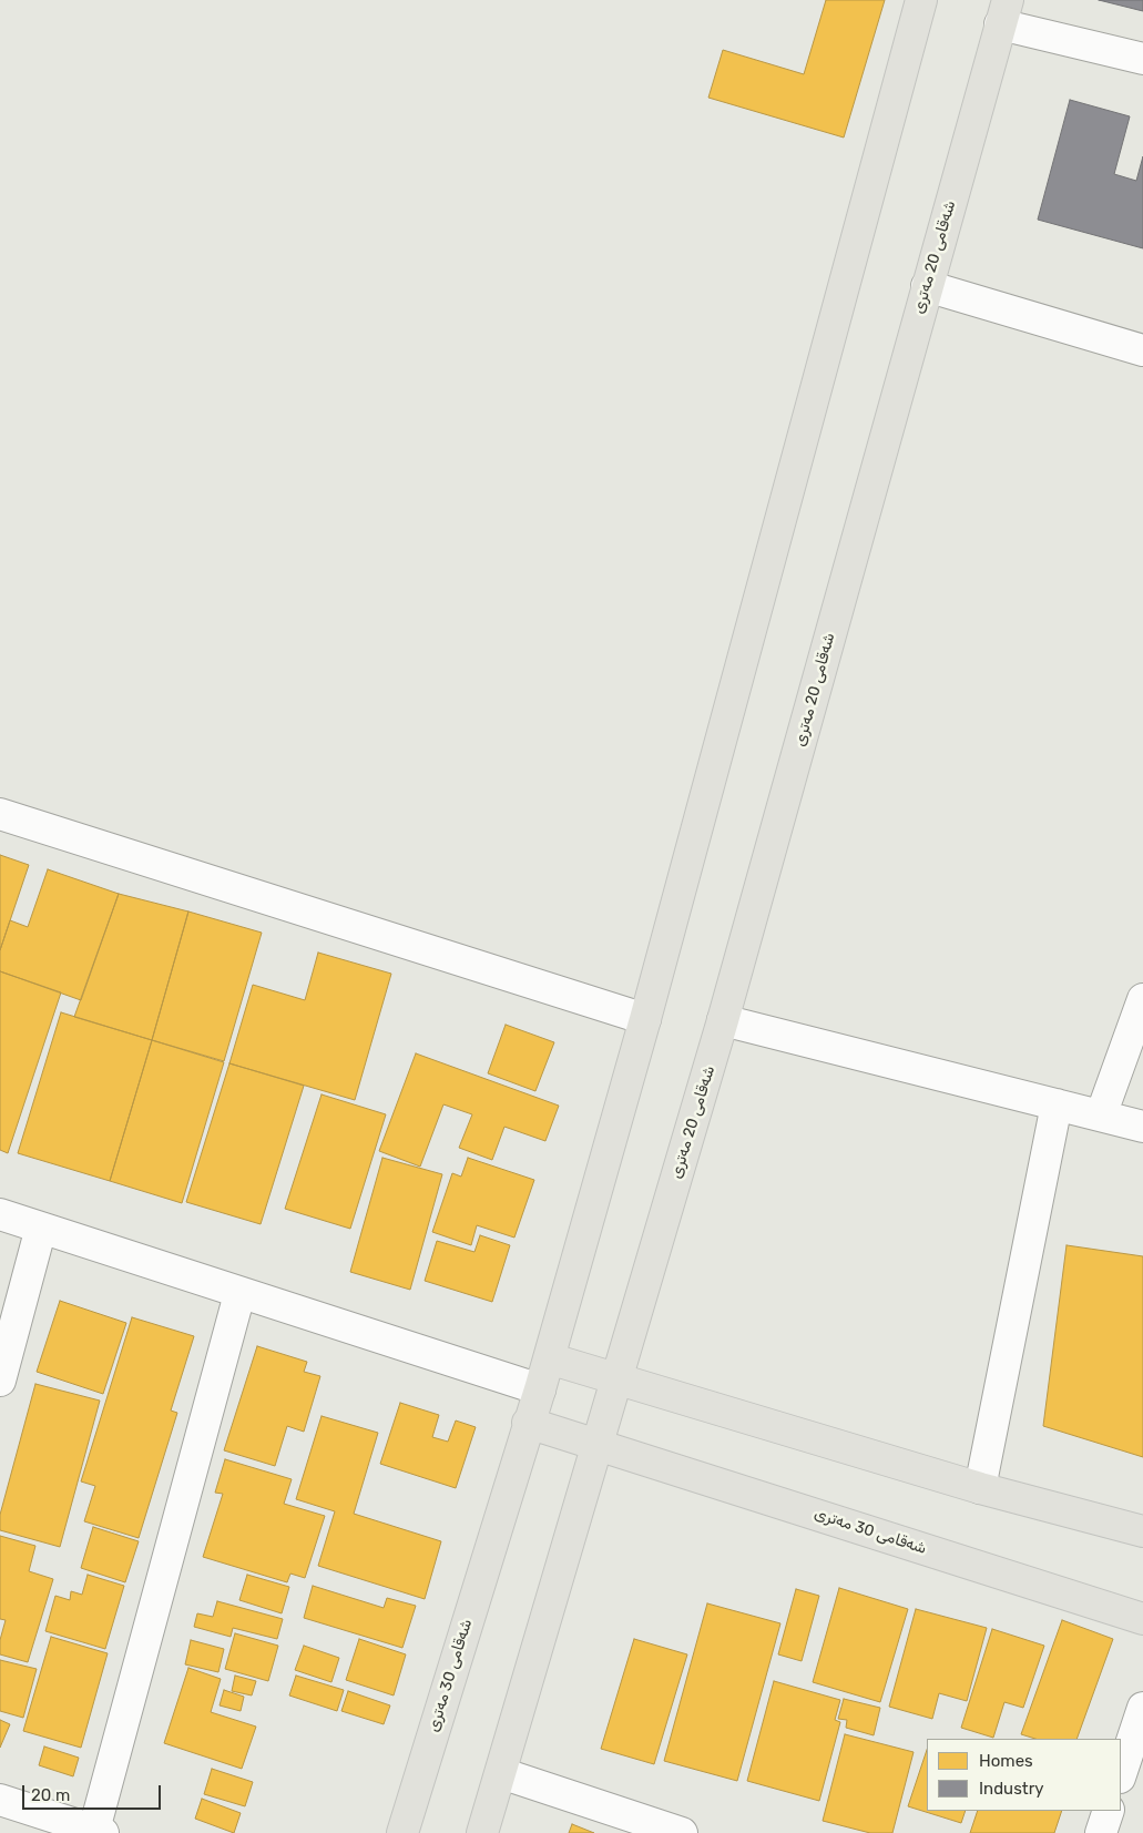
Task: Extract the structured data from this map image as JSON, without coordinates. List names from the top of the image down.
{
  "streets": {
    "main road": ["شەقامی 20 مەتری", "شەقامی 30 مەتری"]
  },
  "legend": ["Homes", "Industry"],
  "scale_bar": "20 m"
}
